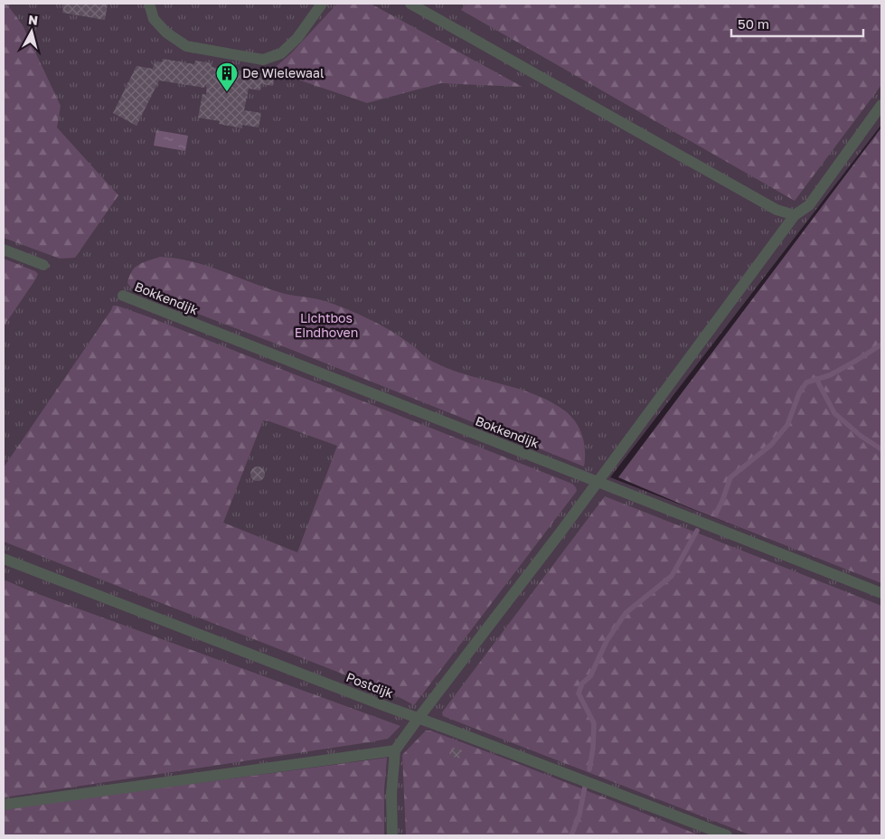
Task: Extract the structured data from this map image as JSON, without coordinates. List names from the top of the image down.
{
  "streets": {
    "street": ["Bokkendijk", "Postdijk"]
  },
  "parks": ["Lichtbos Eindhoven"],
  "places": {
    "building": ["De Wielewaal"]
  },
  "scale_bar": "50 m",
  "north": "top"
}
